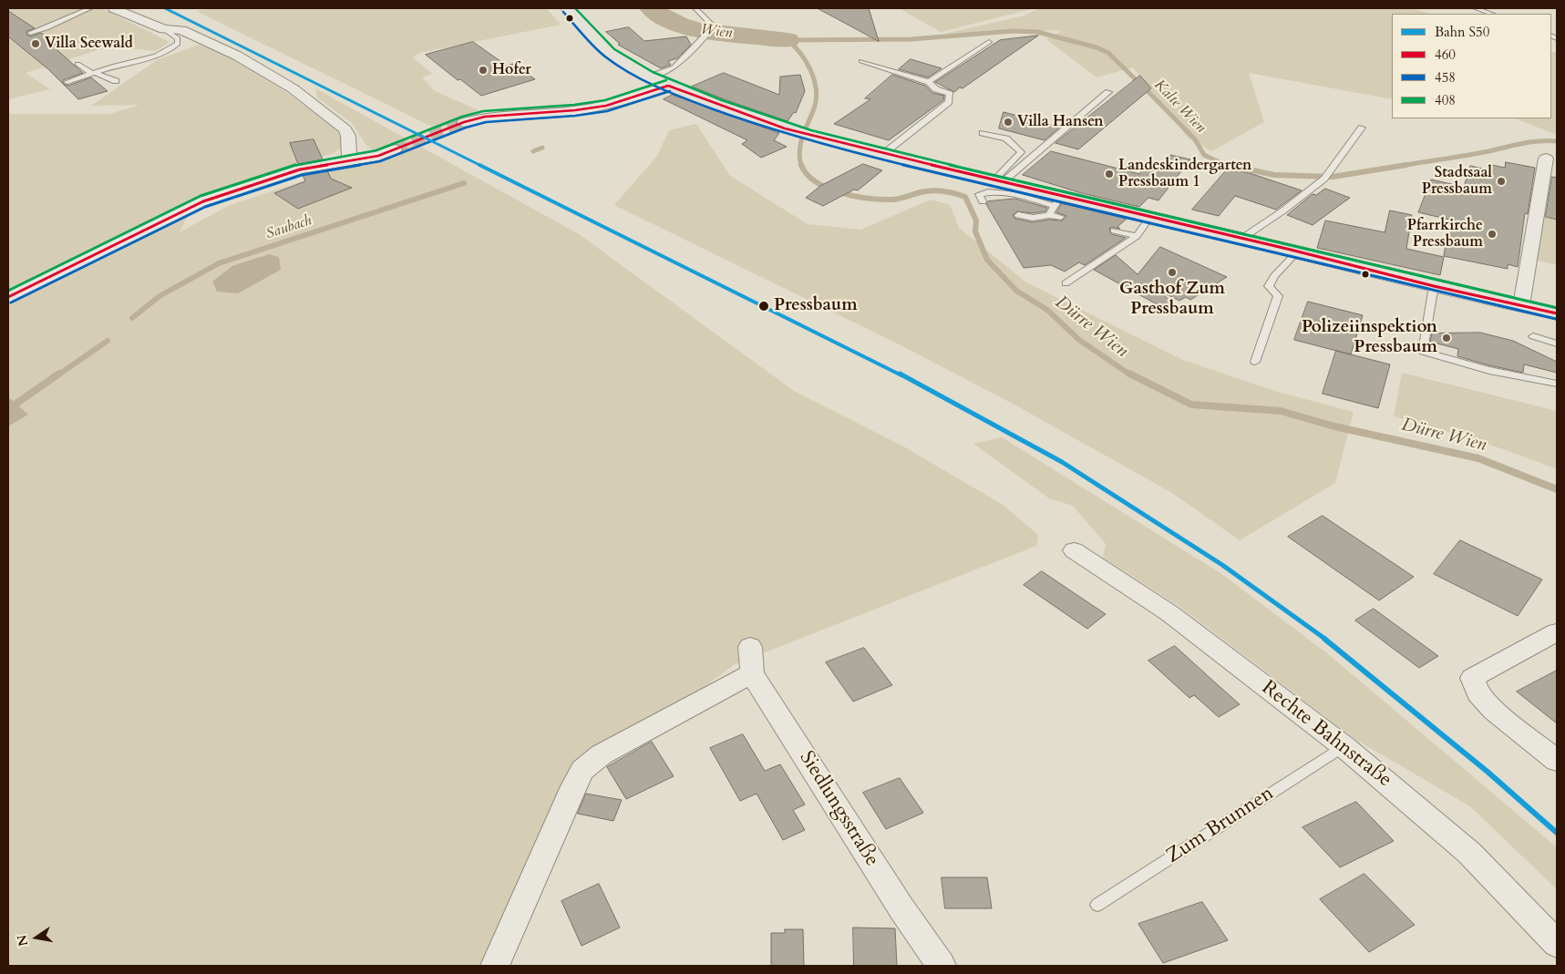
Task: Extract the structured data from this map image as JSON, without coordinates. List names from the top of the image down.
{
  "streets": {
    "street": ["Rechte Bahnstraße", "Siedlungsstraße"],
    "lane": ["Zum Brunnen"]
  },
  "crossings": [
    ["Rechte Bahnstraße", "Zum Brunnen"]
  ],
  "water": [
    "Wien",
    "Kalte Wien",
    "Saubach",
    "Dürre Wien"
  ],
  "places": [
    "Villa Seewald",
    "Hofer",
    "Villa Hansen",
    "Landeskindergarten Pressbaum 1",
    "Stadtsaal Pressbaum",
    "Pfarrkirche Pressbaum",
    "Gasthof Zum Pressbaum",
    "Pressbaum",
    "Polizeiinspektion Pressbaum"
  ],
  "lines": [
    "rail line S50",
    "transit line 408",
    "transit line 458",
    "transit line 460"
  ],
  "legend": [
    "Bahn S50",
    "460",
    "458",
    "408"
  ],
  "north": "left"
}
